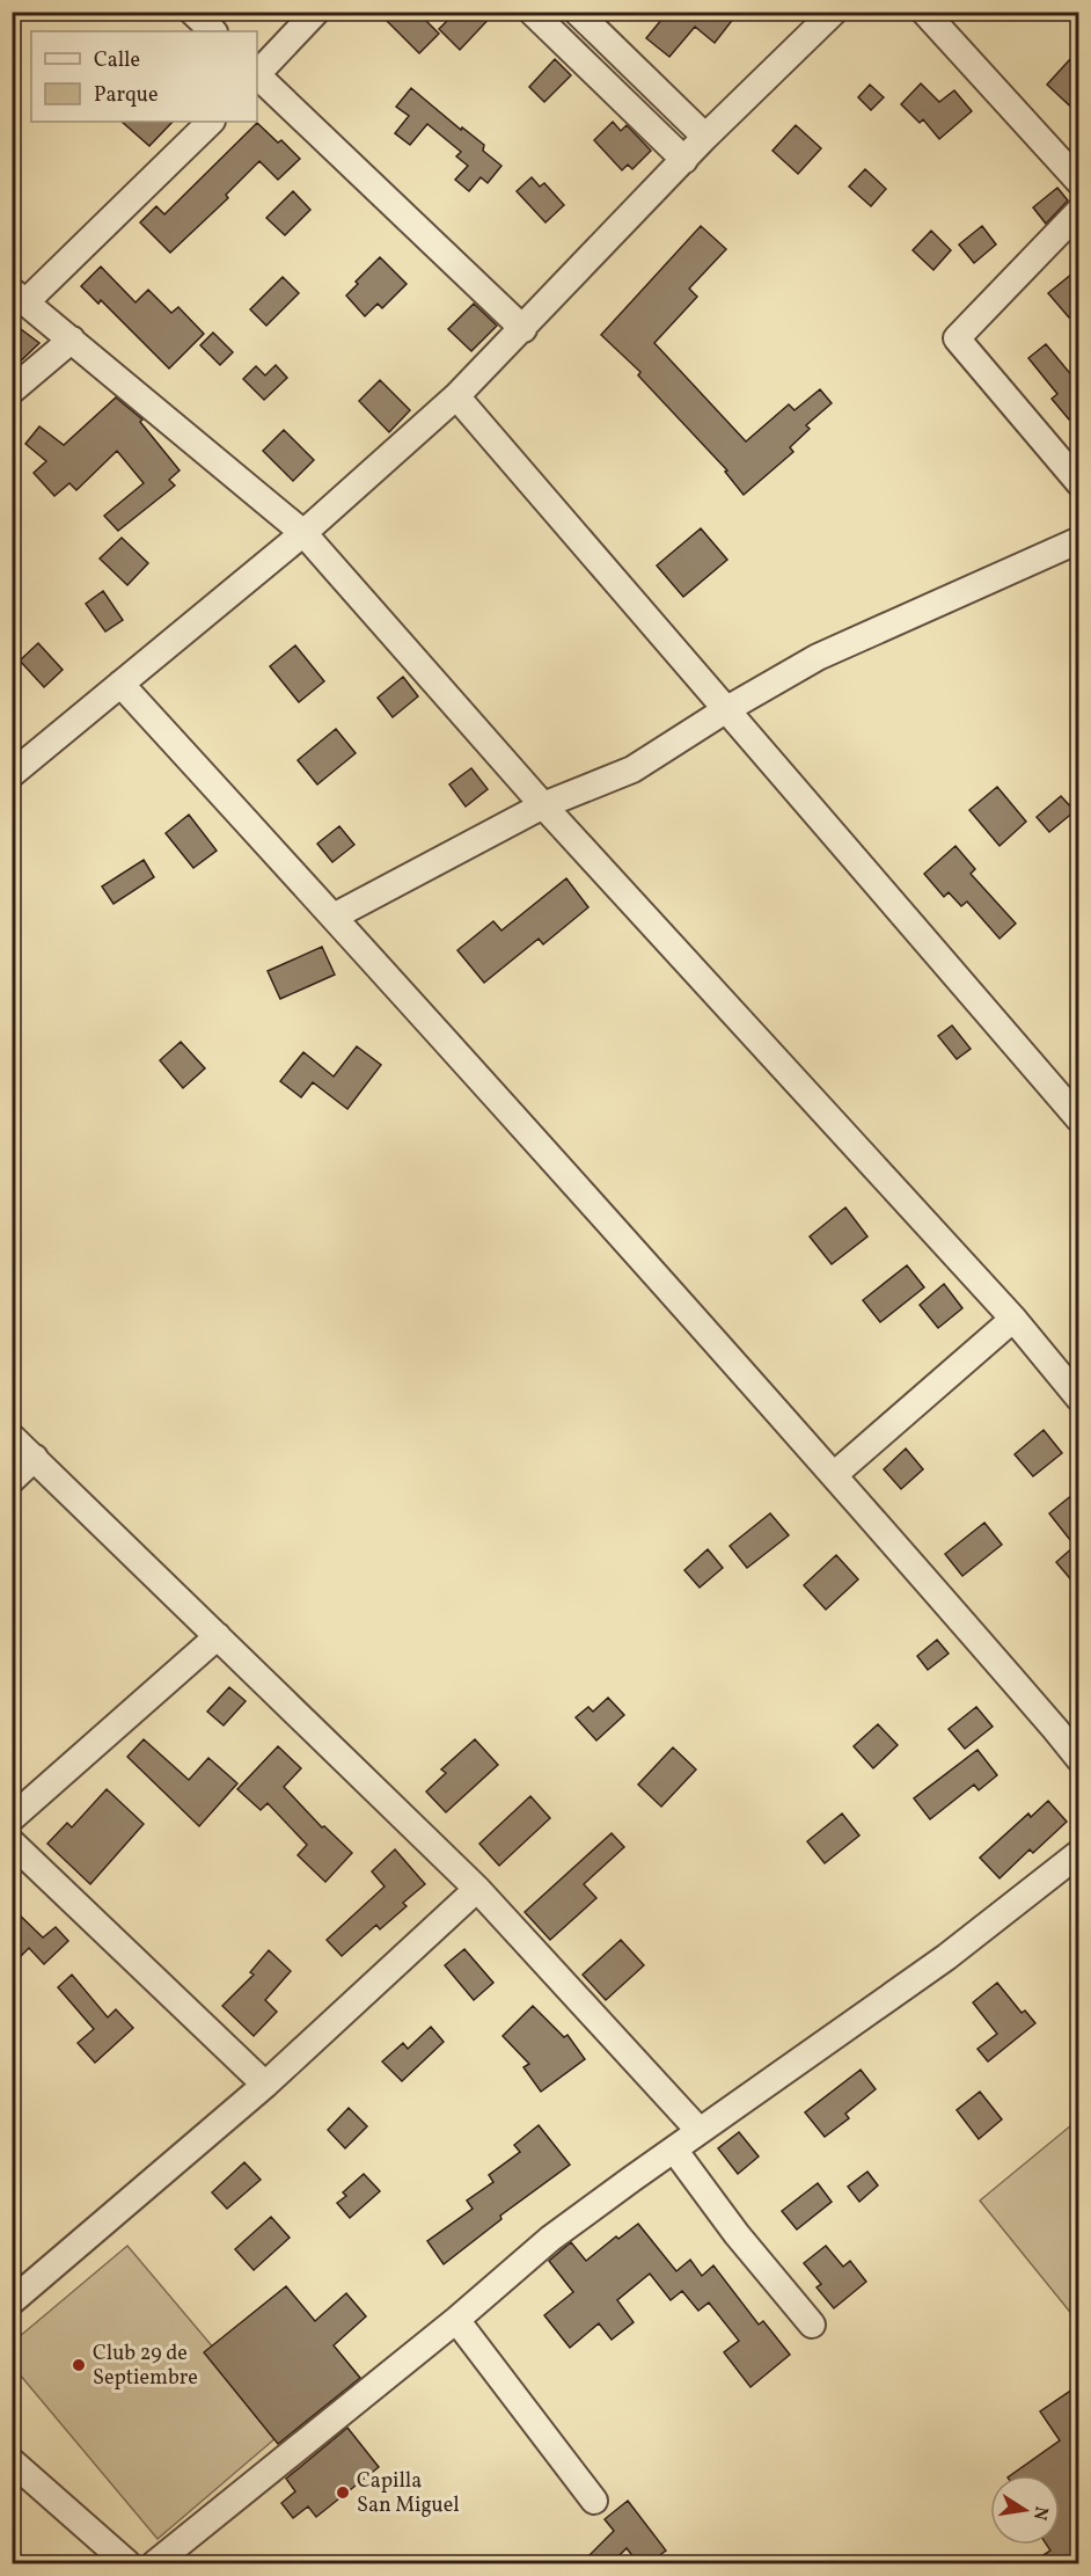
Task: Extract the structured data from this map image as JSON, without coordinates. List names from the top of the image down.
{
  "places": ["Club 29 de Septiembre", "Capilla San Miguel"],
  "legend": ["Calle", "Parque"],
  "north": "right"
}
